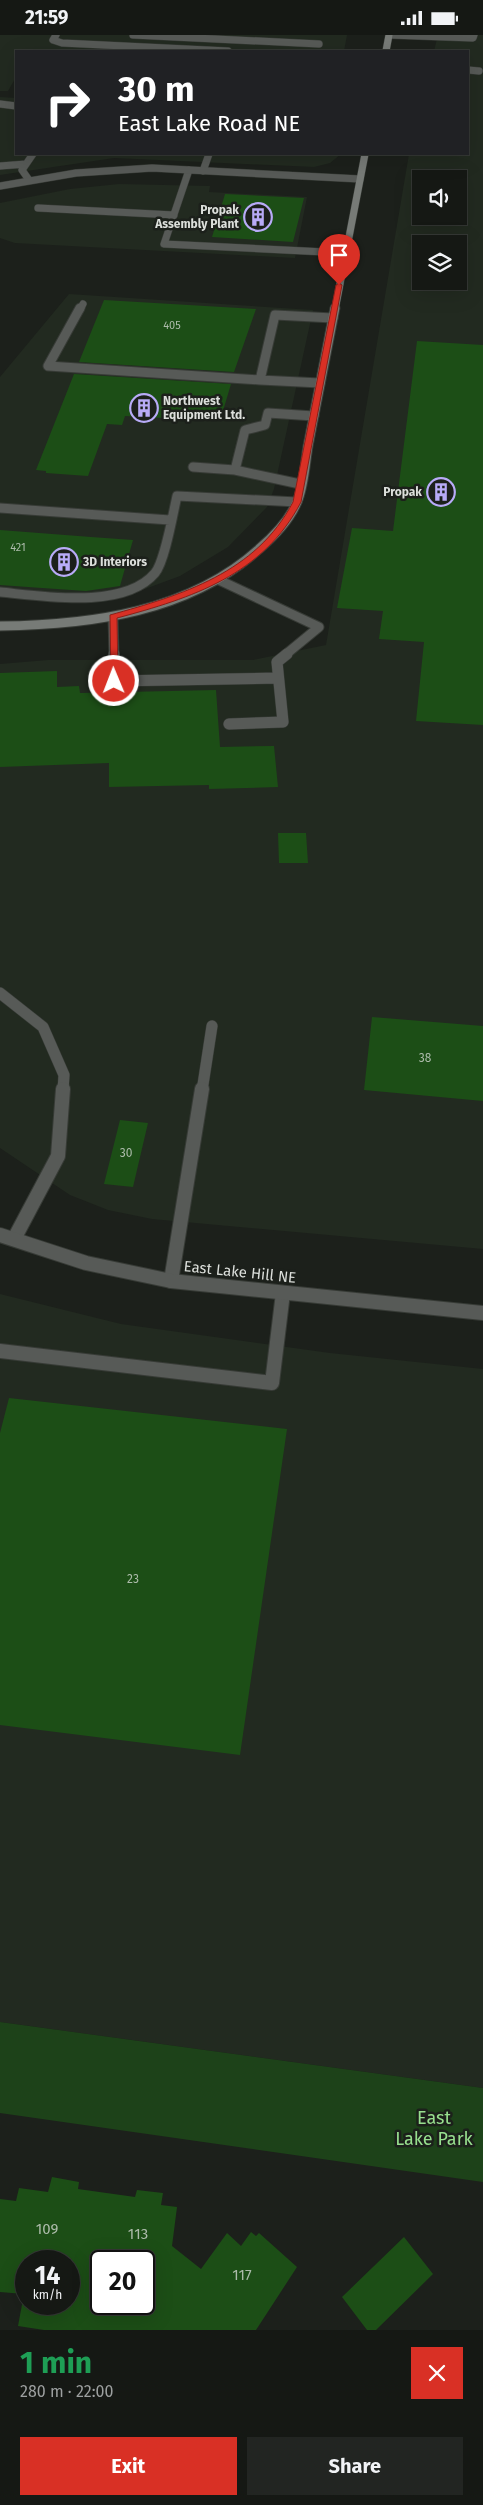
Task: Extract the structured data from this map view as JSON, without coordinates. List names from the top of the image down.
{
  "streets": {
    "street": ["East Lake Hill NE"]
  },
  "parks": ["East Lake Park"],
  "places": {
    "building": [
      "Propak Assembly Plant",
      "Northwest Equipment Ltd.",
      "Propak",
      "3D Interiors"
    ]
  },
  "house_numbers": [
    "405",
    "421",
    "38",
    "30",
    "23",
    "109",
    "113",
    "117"
  ],
  "page": {
    "status": "21:59",
    "turn": ["30 m", "East Lake Road NE"],
    "speed": "14 km/h",
    "limit": "20",
    "heading": ["1 min", "280 m · 22:00"],
    "buttons": ["Exit", "Share"]
  }
}
